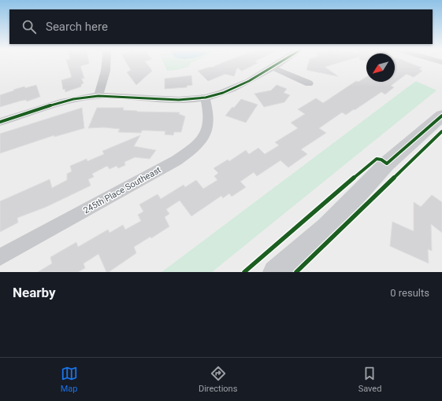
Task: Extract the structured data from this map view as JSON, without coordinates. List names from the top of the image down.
{
  "streets": {
    "street": ["245th Place Southeast"]
  },
  "north": "bottom left",
  "page": {
    "search": "Search here",
    "heading": ["Nearby", "0 results"],
    "nav": ["Map", "Directions", "Saved"]
  }
}
